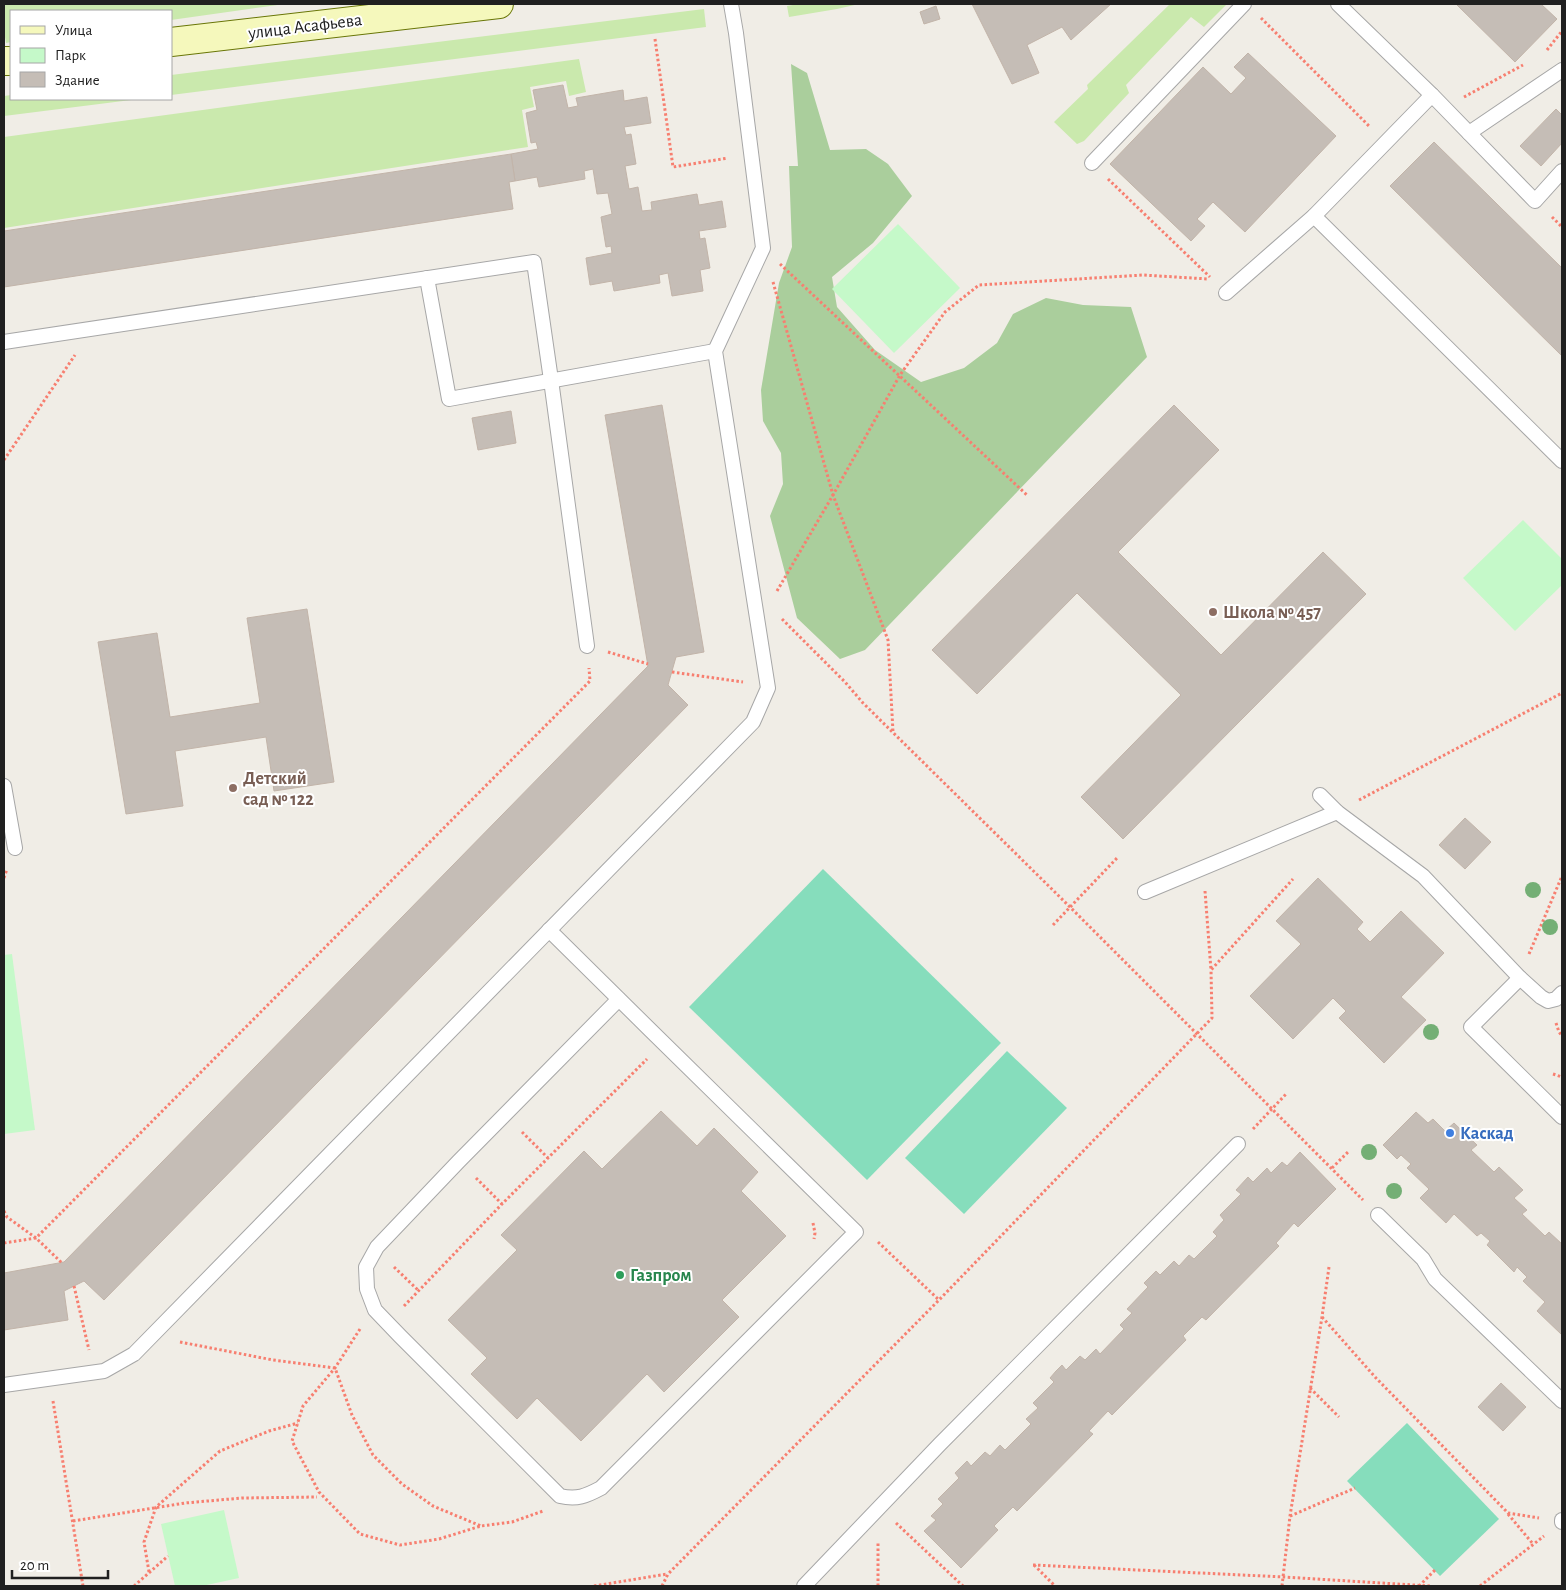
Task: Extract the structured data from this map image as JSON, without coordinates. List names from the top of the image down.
{
  "streets": {
    "street": ["улица Асафьева"]
  },
  "places": [
    "Школа № 457",
    "Детский сад № 122",
    "Каскад",
    "Газпром"
  ],
  "legend": ["Улица", "Парк", "Здание"],
  "scale_bar": "20 m"
}
